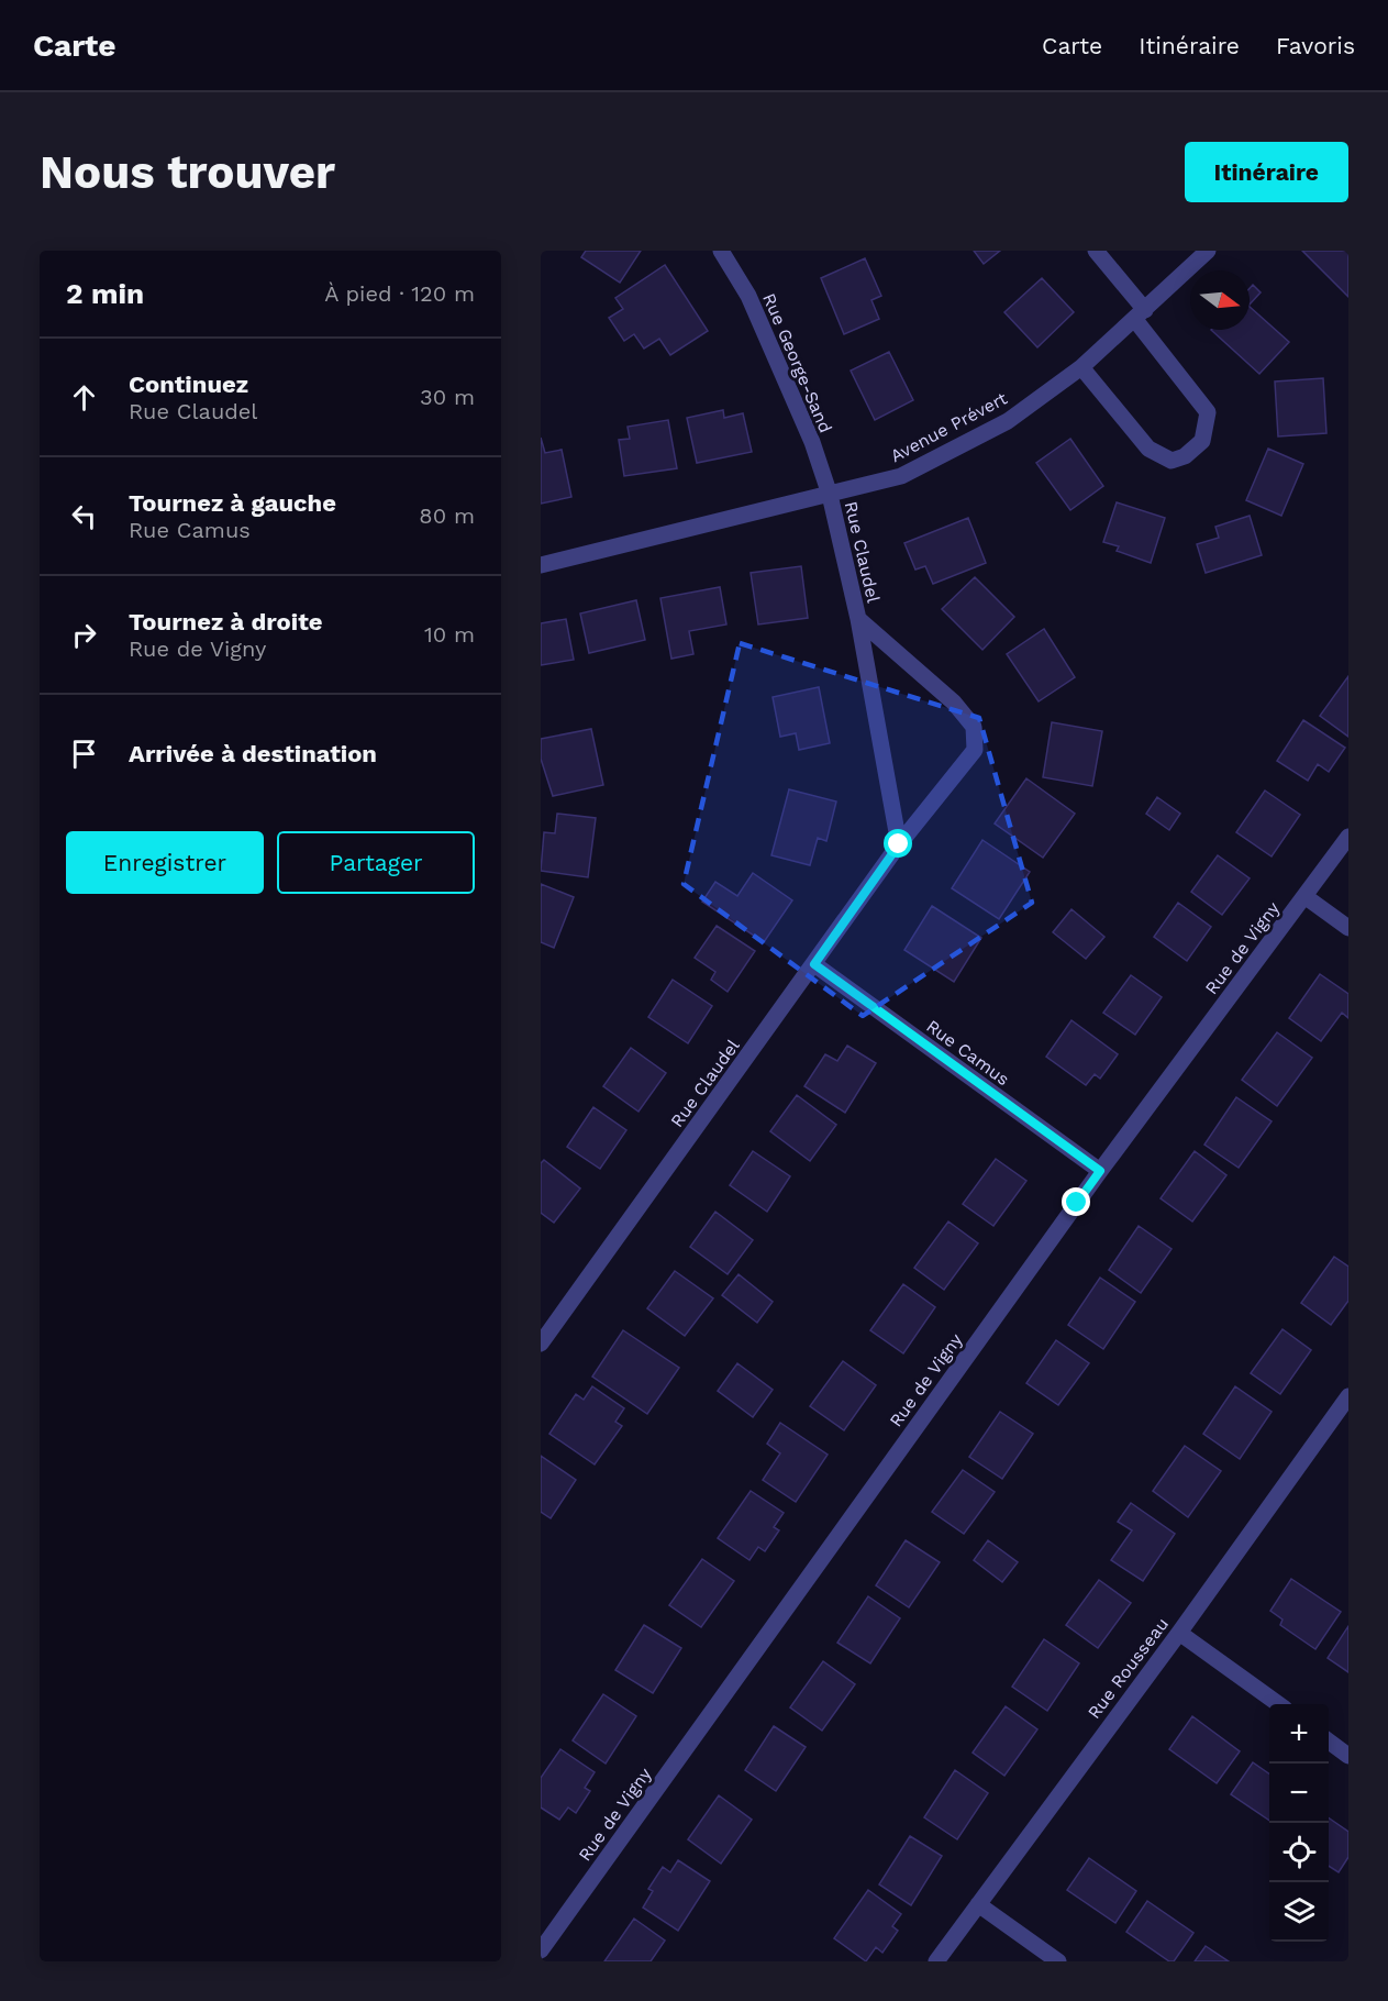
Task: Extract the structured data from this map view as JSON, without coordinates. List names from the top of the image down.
{
  "streets": {
    "street": [
      "Rue George-Sand",
      "Avenue Prévert",
      "Rue Claudel",
      "Rue de Vigny",
      "Rue Camus",
      "Rue Rousseau"
    ]
  },
  "crossings": [
    ["Rue George-Sand", "Avenue Prévert"],
    ["Rue George-Sand", "Rue Claudel"],
    ["Avenue Prévert", "Rue Claudel"],
    ["Rue Claudel", "Rue Camus"],
    ["Rue de Vigny", "Rue Camus"]
  ],
  "north": "right",
  "page": {
    "header": "Carte",
    "nav": ["Carte", "Itinéraire", "Favoris"],
    "buttons": [
      "Itinéraire",
      ["Enregistrer", "Partager"]
    ],
    "title": "Nous trouver",
    "heading": ["2 min", "À pied · 120 m"],
    "list": [
      ["Continuez", "Rue Claudel", "30 m"],
      ["Tournez à gauche", "Rue Camus", "80 m"],
      ["Tournez à droite", "Rue de Vigny", "10 m"],
      "Arrivée à destination"
    ],
    "map_buttons": ["+", "−"]
  }
}
